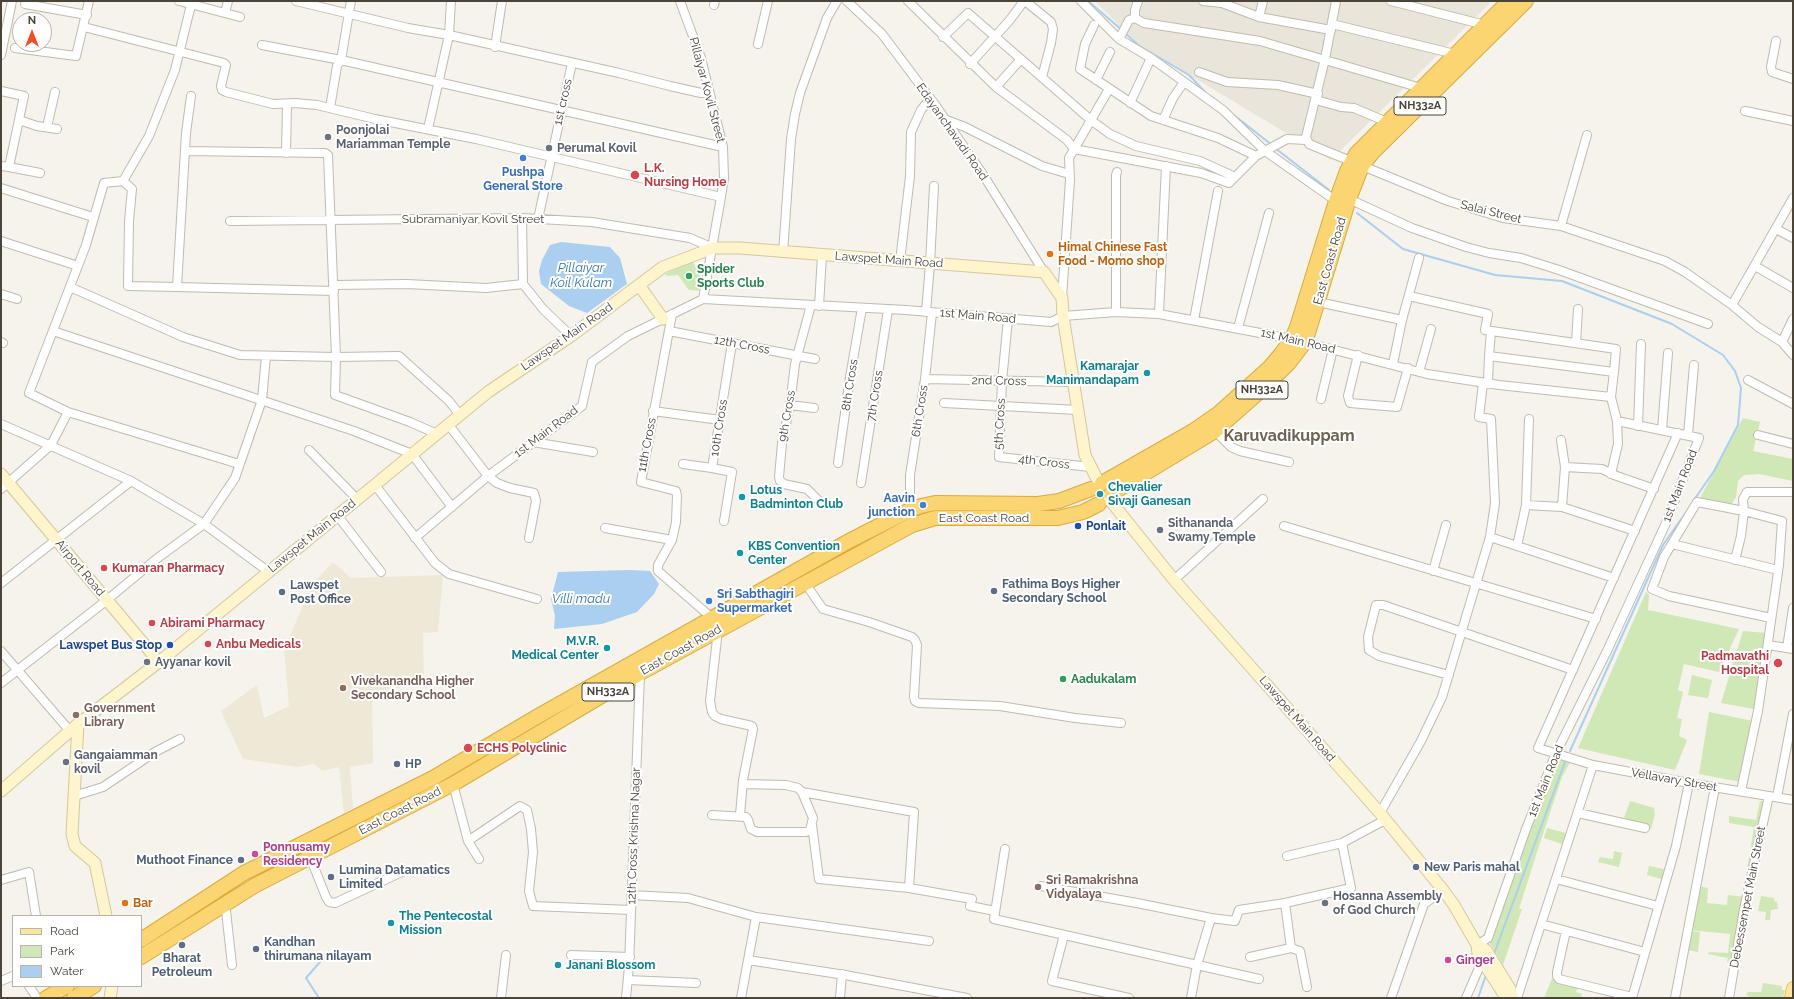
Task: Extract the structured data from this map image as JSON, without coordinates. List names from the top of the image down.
{
  "streets": {
    "highway": ["NH332A", "East Coast Road"],
    "street": [
      "Pillaiyar Kovil Street",
      "1st cross",
      "Edayanchavadi Road",
      "Salai Street",
      "Subramaniyar Kovil Street",
      "Lawspet Main Road",
      "1st Main Road",
      "12th Cross",
      "2nd Cross",
      "8th Cross",
      "7th Cross",
      "6th Cross",
      "9th Cross",
      "5th Cross",
      "10th Cross",
      "11th Cross",
      "4th Cross",
      "Airport Road",
      "Vellavary Street",
      "12th Cross Krishna Nagar",
      "Debessempet Main Street"
    ]
  },
  "crossings": [
    ["Pillaiyar Kovil Street", "Subramaniyar Kovil Street"],
    ["Pillaiyar Kovil Street", "Lawspet Main Road"],
    ["Pillaiyar Kovil Street", "1st Main Road"],
    ["1st cross", "Subramaniyar Kovil Street"],
    ["Edayanchavadi Road", "Lawspet Main Road"],
    ["Salai Street", "East Coast Road"],
    ["Subramaniyar Kovil Street", "Lawspet Main Road"],
    ["Lawspet Main Road", "East Coast Road"],
    ["Lawspet Main Road", "1st Main Road"],
    ["Lawspet Main Road", "2nd Cross"],
    ["Lawspet Main Road", "6th Cross"],
    ["Lawspet Main Road", "9th Cross"],
    ["Lawspet Main Road", "4th Cross"],
    ["Lawspet Main Road", "Airport Road"],
    ["East Coast Road", "1st Main Road"],
    ["East Coast Road", "6th Cross"],
    ["East Coast Road", "11th Cross"],
    ["East Coast Road", "12th Cross Krishna Nagar"],
    ["1st Main Road", "8th Cross"],
    ["1st Main Road", "7th Cross"],
    ["1st Main Road", "6th Cross"],
    ["1st Main Road", "9th Cross"],
    ["1st Main Road", "5th Cross"],
    ["1st Main Road", "11th Cross"],
    ["1st Main Road", "Vellavary Street"],
    ["12th Cross", "9th Cross"],
    ["12th Cross", "10th Cross"],
    ["12th Cross", "11th Cross"],
    ["2nd Cross", "6th Cross"],
    ["2nd Cross", "5th Cross"],
    ["5th Cross", "4th Cross"],
    ["Vellavary Street", "Debessempet Main Street"]
  ],
  "districts": ["Karuvadikuppam"],
  "water": ["Pillaiyar Koil Kulam", "Villi madu"],
  "places": [
    "Poonjolai Mariamman Temple",
    "Perumal Kovil",
    "Pushpa General Store",
    "L.K. Nursing Home",
    "Himal Chinese Fast Food - Momo shop",
    "Spider Sports Club",
    "Kamarajar Manimandapam",
    "Chevalier Sivaji Ganesan",
    "Lotus Badminton Club",
    "Aavin junction",
    "Ponlait",
    "Sithananda Swamy Temple",
    "KBS Convention Center",
    "Kumaran Pharmacy",
    "Fathima Boys Higher Secondary School",
    "Lawspet Post Office",
    "Sri Sabthagiri Supermarket",
    "Abirami Pharmacy",
    "Anbu Medicals",
    "Lawspet Bus Stop",
    "M.V.R. Medical Center",
    "Ayyanar kovil",
    "Padmavathi Hospital",
    "Aadukalam",
    "Vivekanandha Higher Secondary School",
    "Government Library",
    "ECHS Polyclinic",
    "Gangaiamman kovil",
    "HP",
    "Ponnusamy Residency",
    "Muthoot Finance",
    "New Paris mahal",
    "Lumina Datamatics Limited",
    "Sri Ramakrishna Vidyalaya",
    "Bar",
    "Hosanna Assembly of God Church",
    "The Pentecostal Mission",
    "Bharat Petroleum",
    "Kandhan thirumana nilayam",
    "Ginger",
    "Janani Blossom"
  ],
  "legend": ["Road", "Park", "Water"],
  "north": "top"
}
